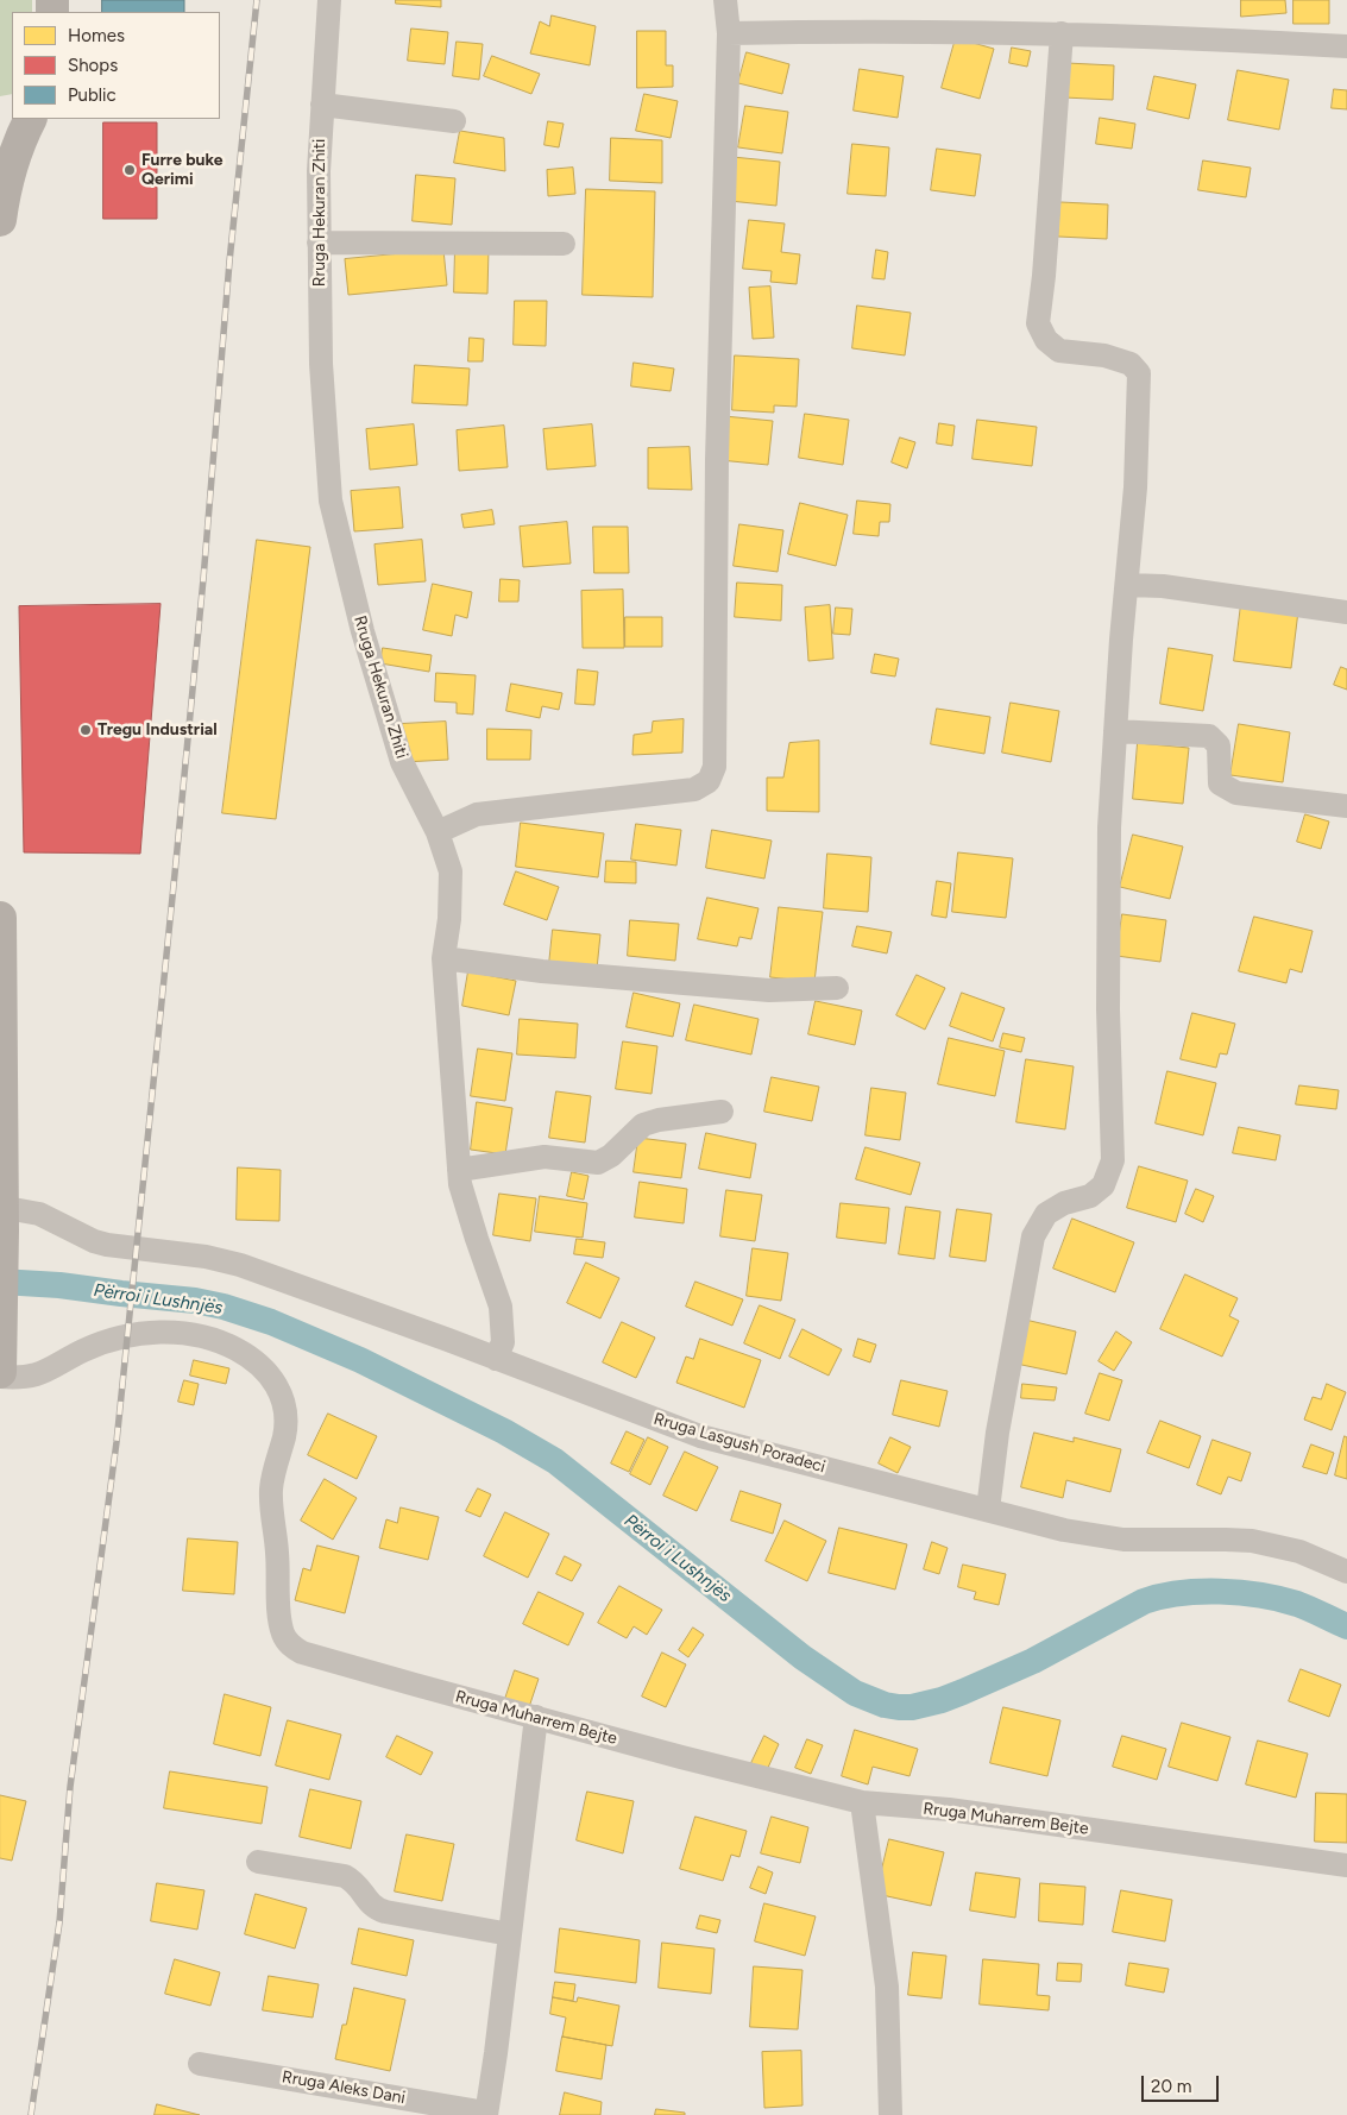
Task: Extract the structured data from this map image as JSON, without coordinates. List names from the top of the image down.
{
  "streets": {
    "street": [
      "Rruga Hekuran Zhiti",
      "Rruga Lasgush Poradeci",
      "Rruga Muharrem Bejte",
      "Rruga Aleks Dani"
    ]
  },
  "crossings": [
    ["Rruga Hekuran Zhiti", "Rruga Lasgush Poradeci"],
    ["Rruga Muharrem Bejte", "Rruga Aleks Dani"]
  ],
  "water": ["Përroi i Lushnjës"],
  "places": ["Furre buke Qerimi", "Tregu Industrial"],
  "legend": ["Homes", "Shops", "Public"],
  "scale_bar": "20 m"
}
